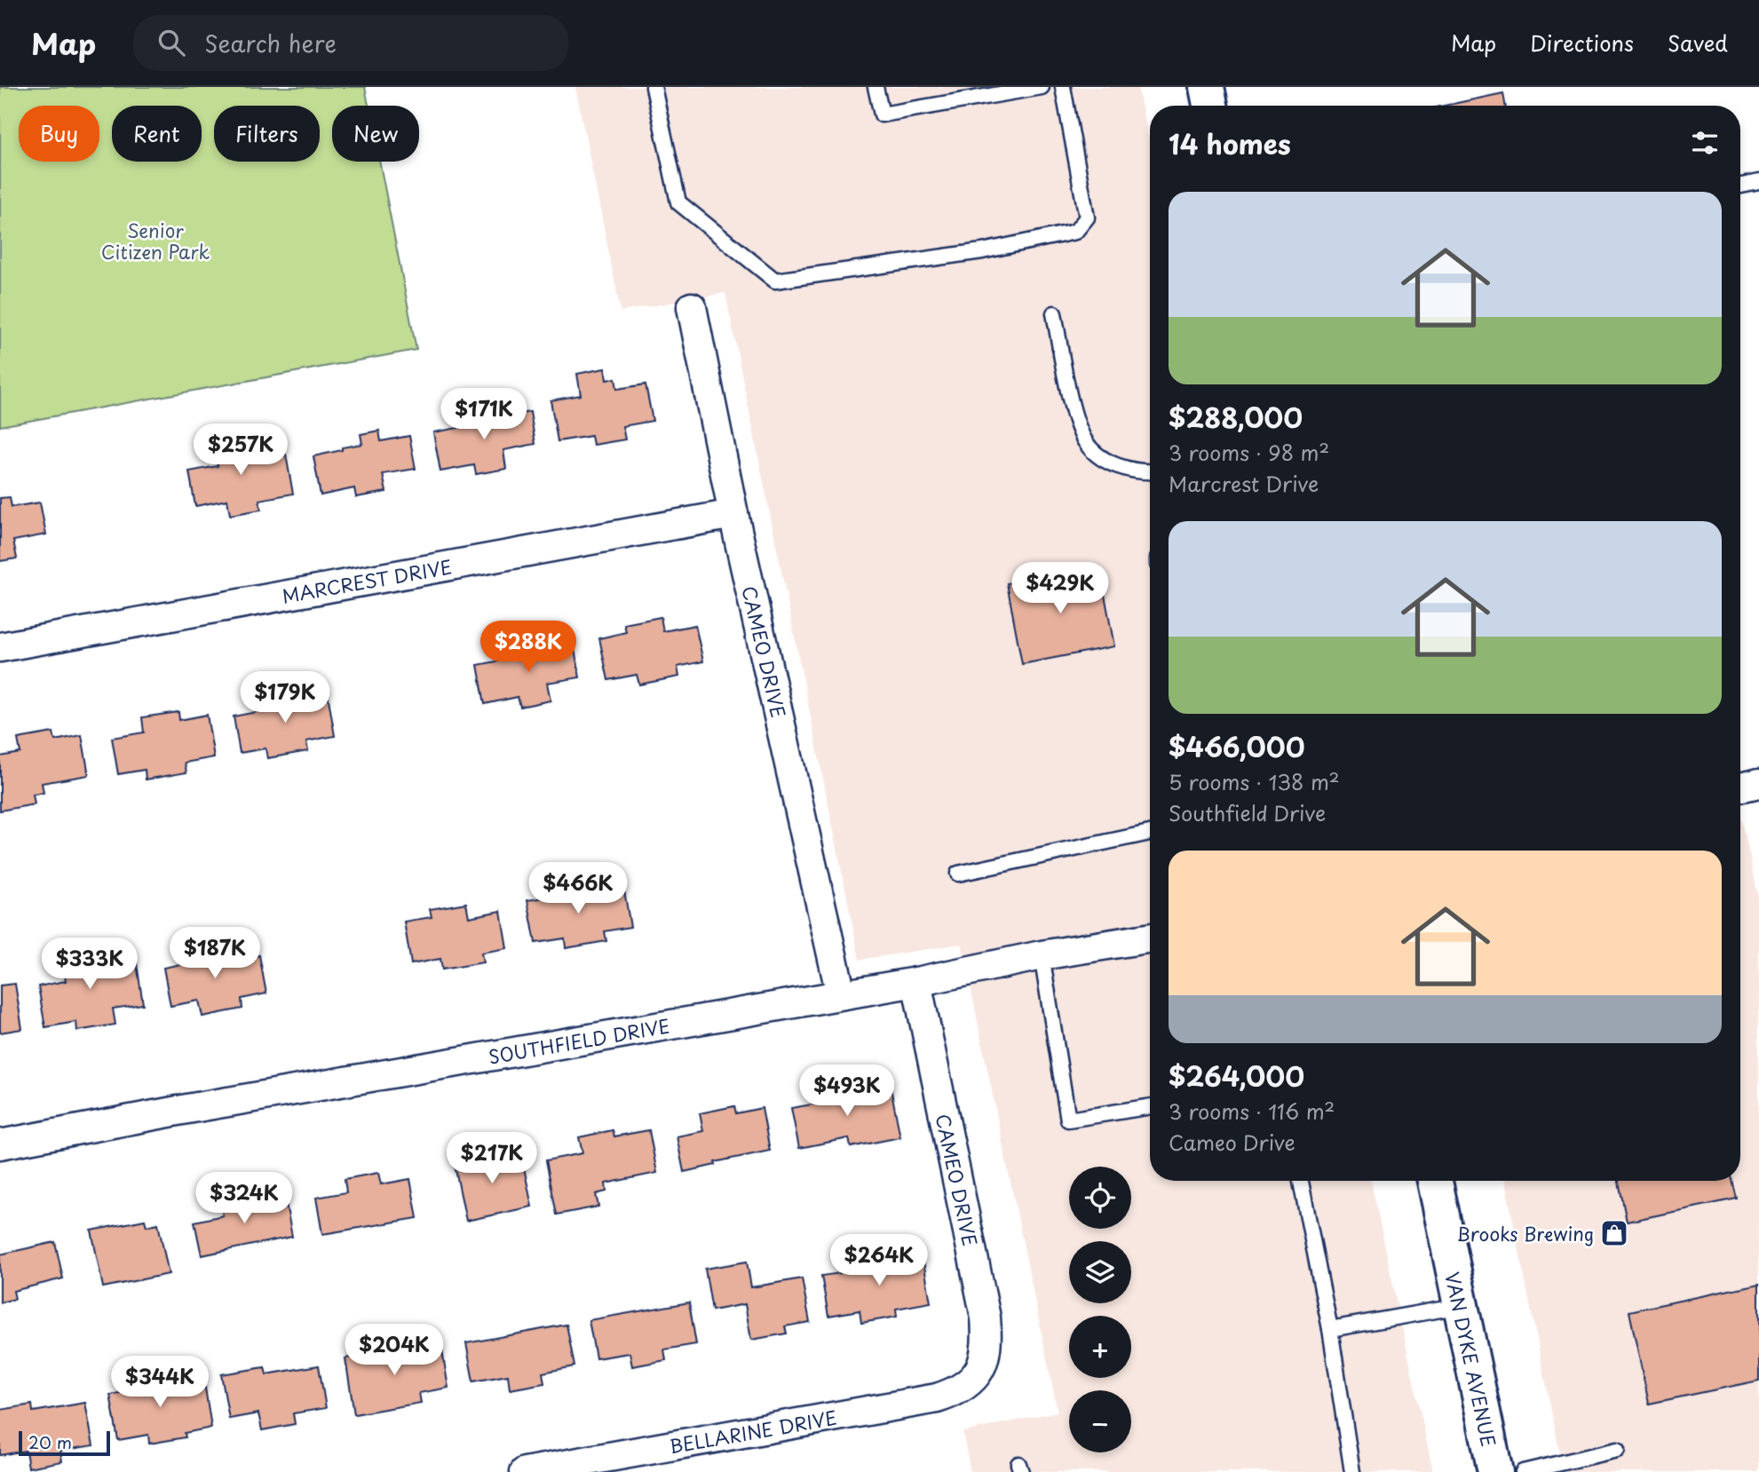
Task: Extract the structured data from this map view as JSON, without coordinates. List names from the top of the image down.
{
  "streets": {
    "main road": ["VAN DYKE AVENUE"],
    "street": [
      "MARCREST DRIVE",
      "CAMEO DRIVE",
      "SOUTHFIELD DRIVE",
      "BELLARINE DRIVE"
    ]
  },
  "crossings": [
    ["MARCREST DRIVE", "CAMEO DRIVE"],
    ["CAMEO DRIVE", "SOUTHFIELD DRIVE"],
    ["CAMEO DRIVE", "BELLARINE DRIVE"]
  ],
  "parks": ["Senior Citizen Park"],
  "places": {
    "shop": ["Brooks Brewing"]
  },
  "scale_bar": "20 m",
  "page": {
    "header": "Map",
    "search": "Search here",
    "nav": ["Map", "Directions", "Saved"],
    "chip": [
      "Buy",
      "Rent",
      "Filters",
      "New"
    ],
    "heading": "14 homes",
    "list": [
      {
        "name": "$288,000",
        "note": "3 rooms · 98 m² · Marcrest Drive"
      },
      {
        "name": "$466,000",
        "note": "5 rooms · 138 m² · Southfield Drive"
      },
      {
        "name": "$264,000",
        "note": "3 rooms · 116 m² · Cameo Drive"
      }
    ],
    "price": [
      "$171K",
      "$257K",
      "$429K",
      "$288K",
      "$179K",
      "$466K",
      "$187K",
      "$333K",
      "$493K",
      "$217K",
      "$324K",
      "$264K",
      "$204K",
      "$344K"
    ],
    "map_buttons": ["+", "−"],
    "scale": "20 m"
  }
}
